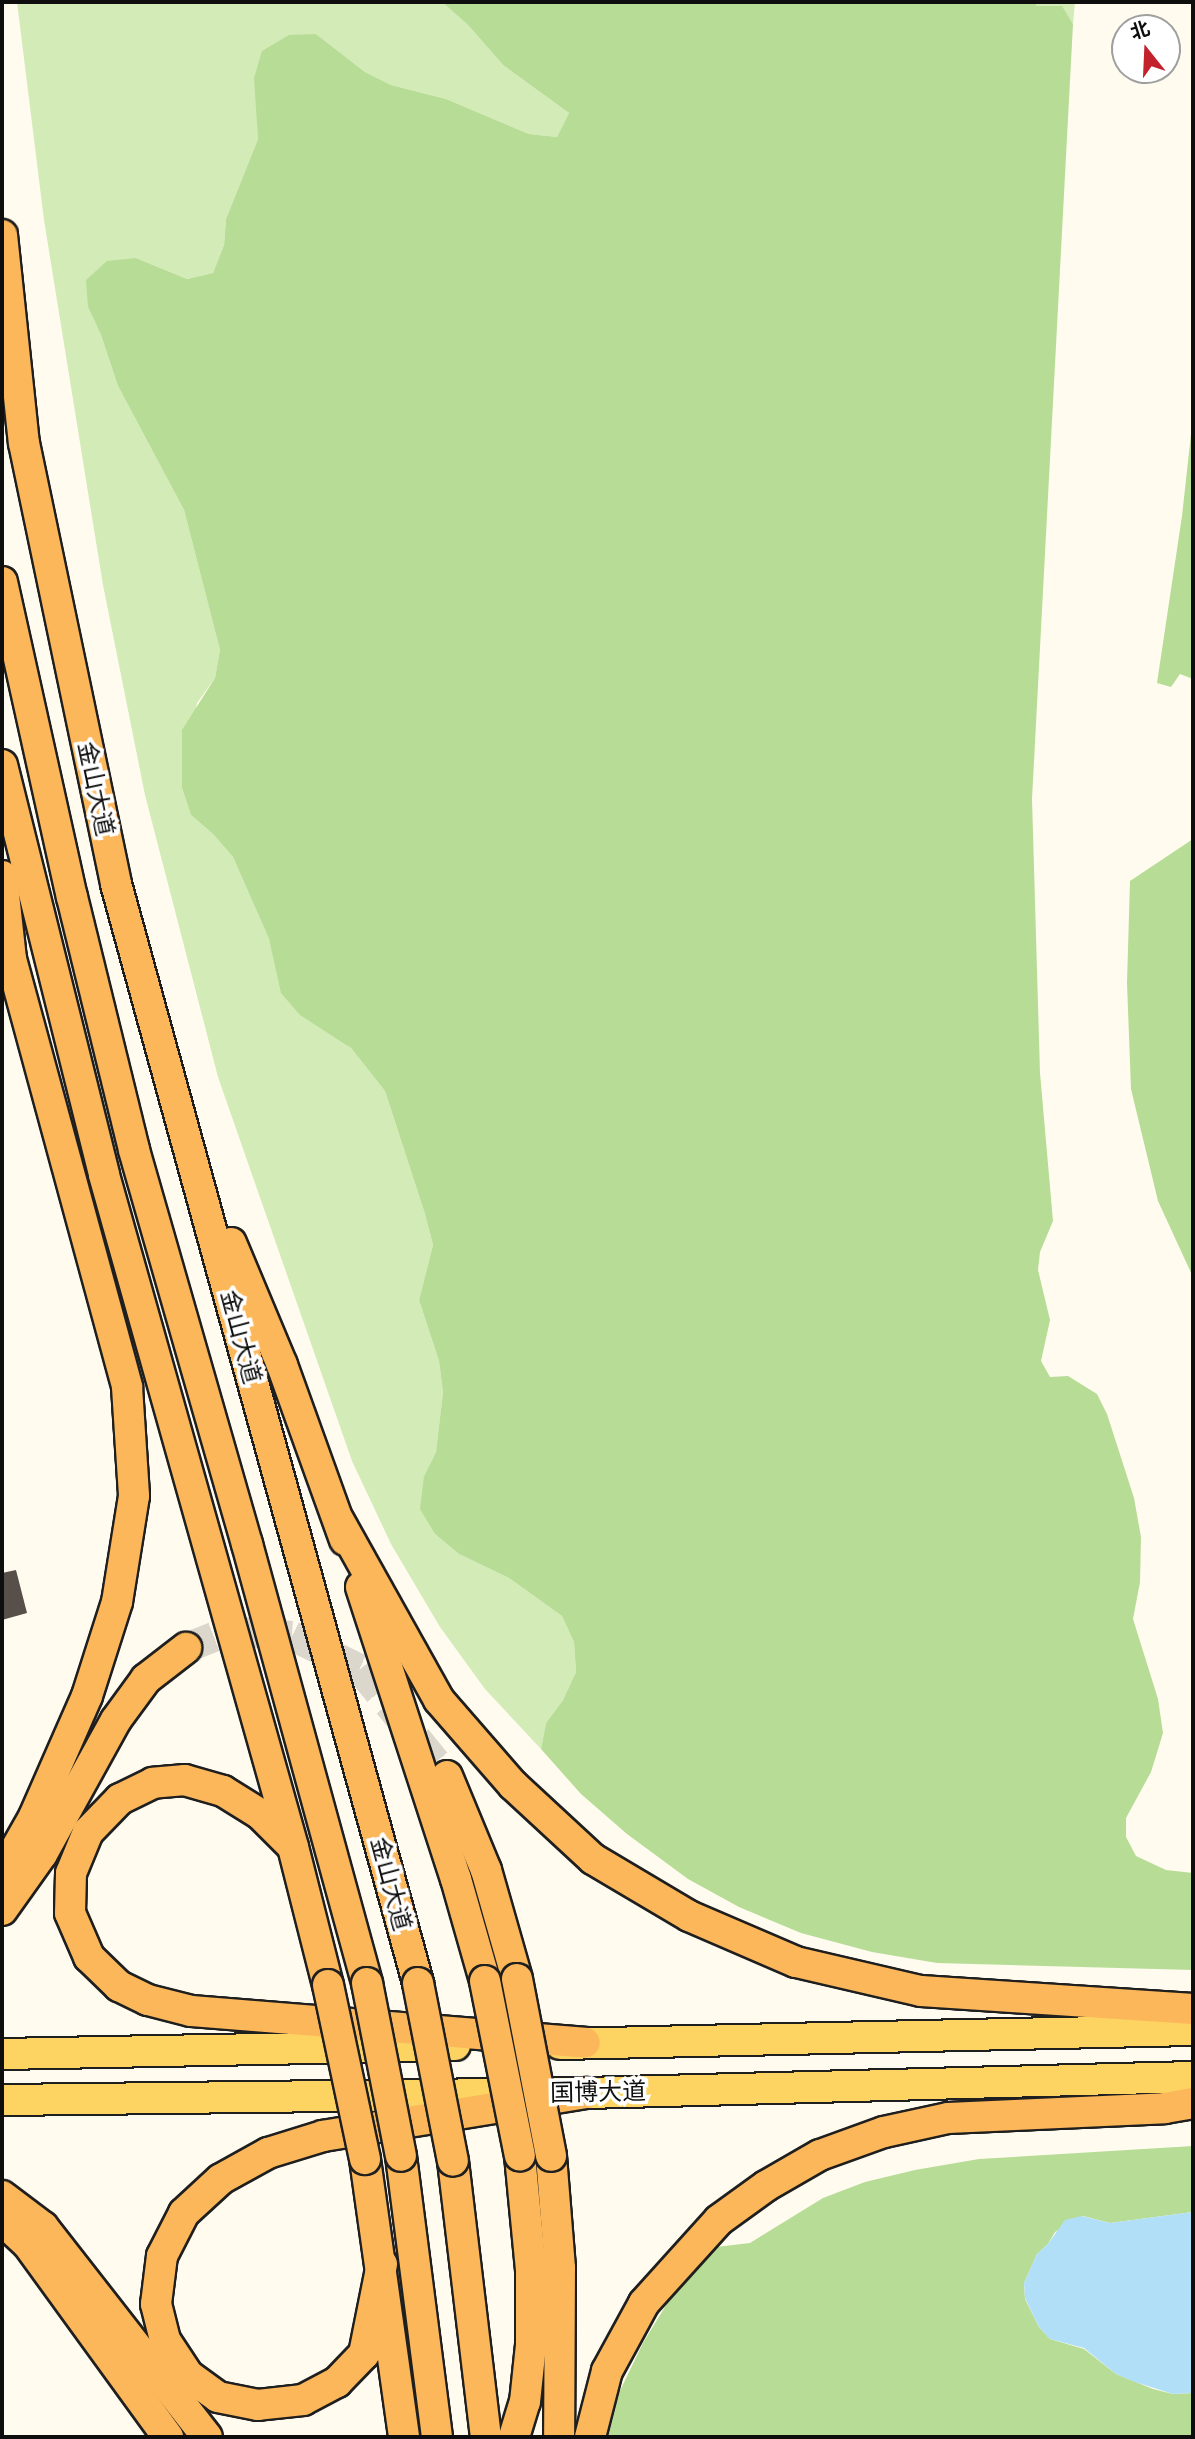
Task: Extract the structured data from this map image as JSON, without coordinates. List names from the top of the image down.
{
  "streets": {
    "highway": ["金山大道"],
    "main road": ["国博大道"]
  },
  "north": "top"
}
